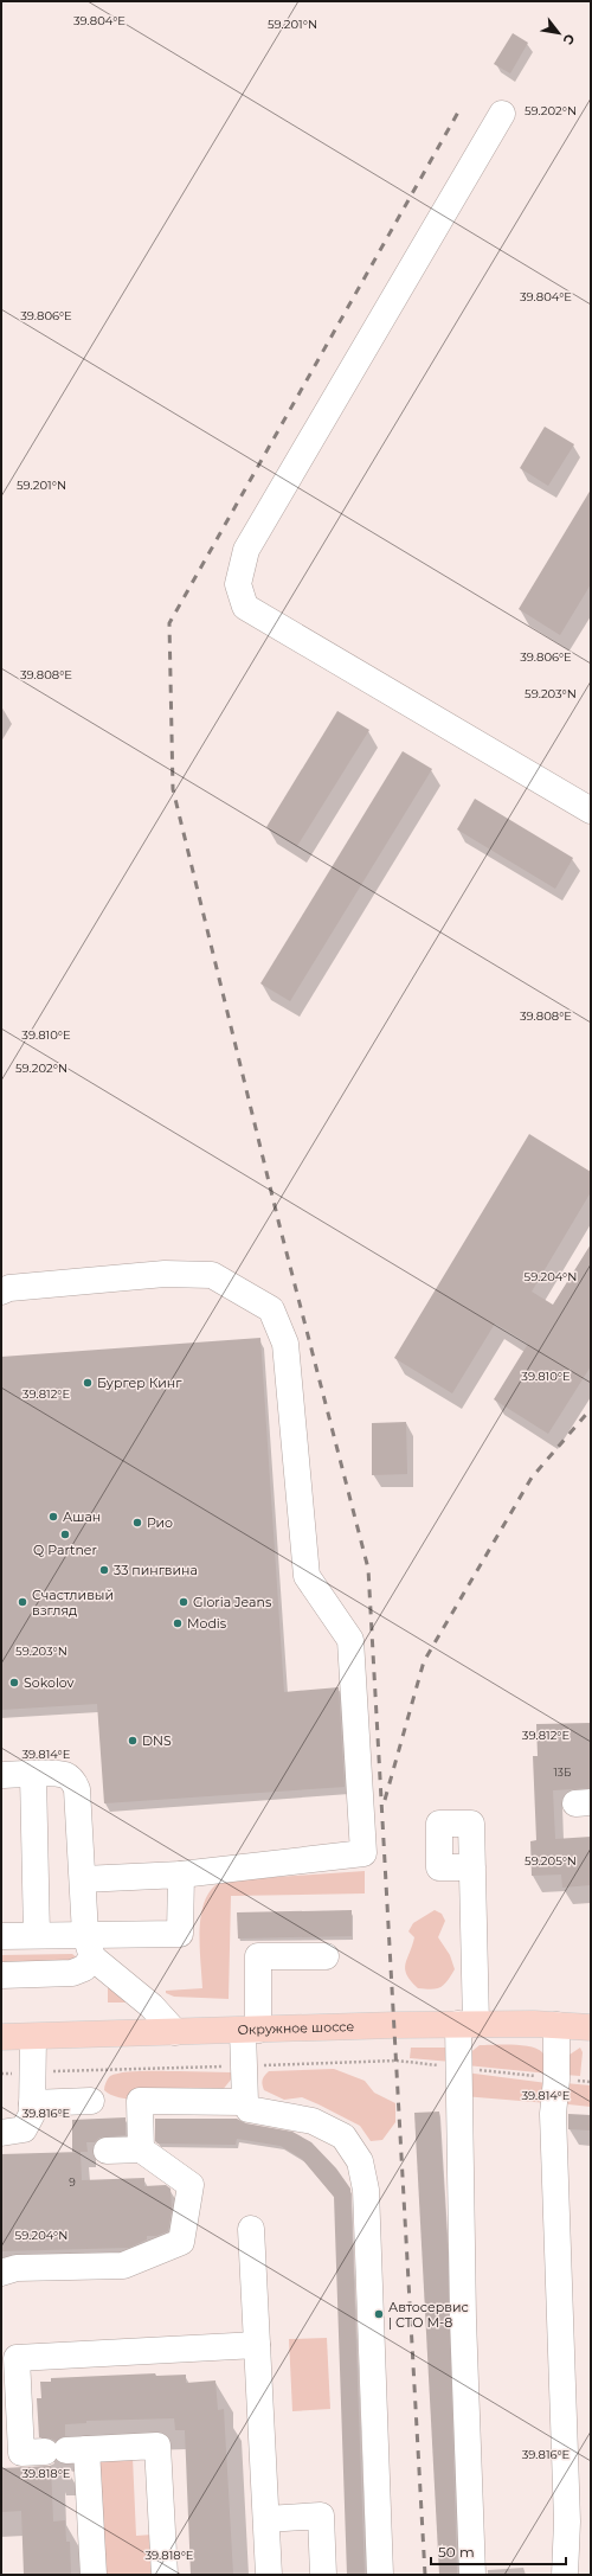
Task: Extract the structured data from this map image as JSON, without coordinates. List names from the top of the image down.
{
  "streets": {
    "main road": ["Окружное шоссе"]
  },
  "places": [
    "Бургер Кинг",
    "Ашан",
    "Рио",
    "Q Partner",
    "33 пингвина",
    "Счастливый взгляд",
    "Gloria Jeans",
    "Modis",
    "Sokolov",
    "DNS",
    "Автосервис | СТО М-8"
  ],
  "house_numbers": ["13Б", "9"],
  "scale_bar": "50 m",
  "north": "bottom right",
  "coordinates": [
    "39.804°E",
    "59.201°N",
    "59.202°N",
    "39.806°E",
    "39.808°E",
    "59.203°N",
    "39.810°E",
    "59.204°N",
    "39.812°E",
    "39.814°E",
    "59.205°N",
    "39.816°E",
    "39.818°E"
  ]
}
